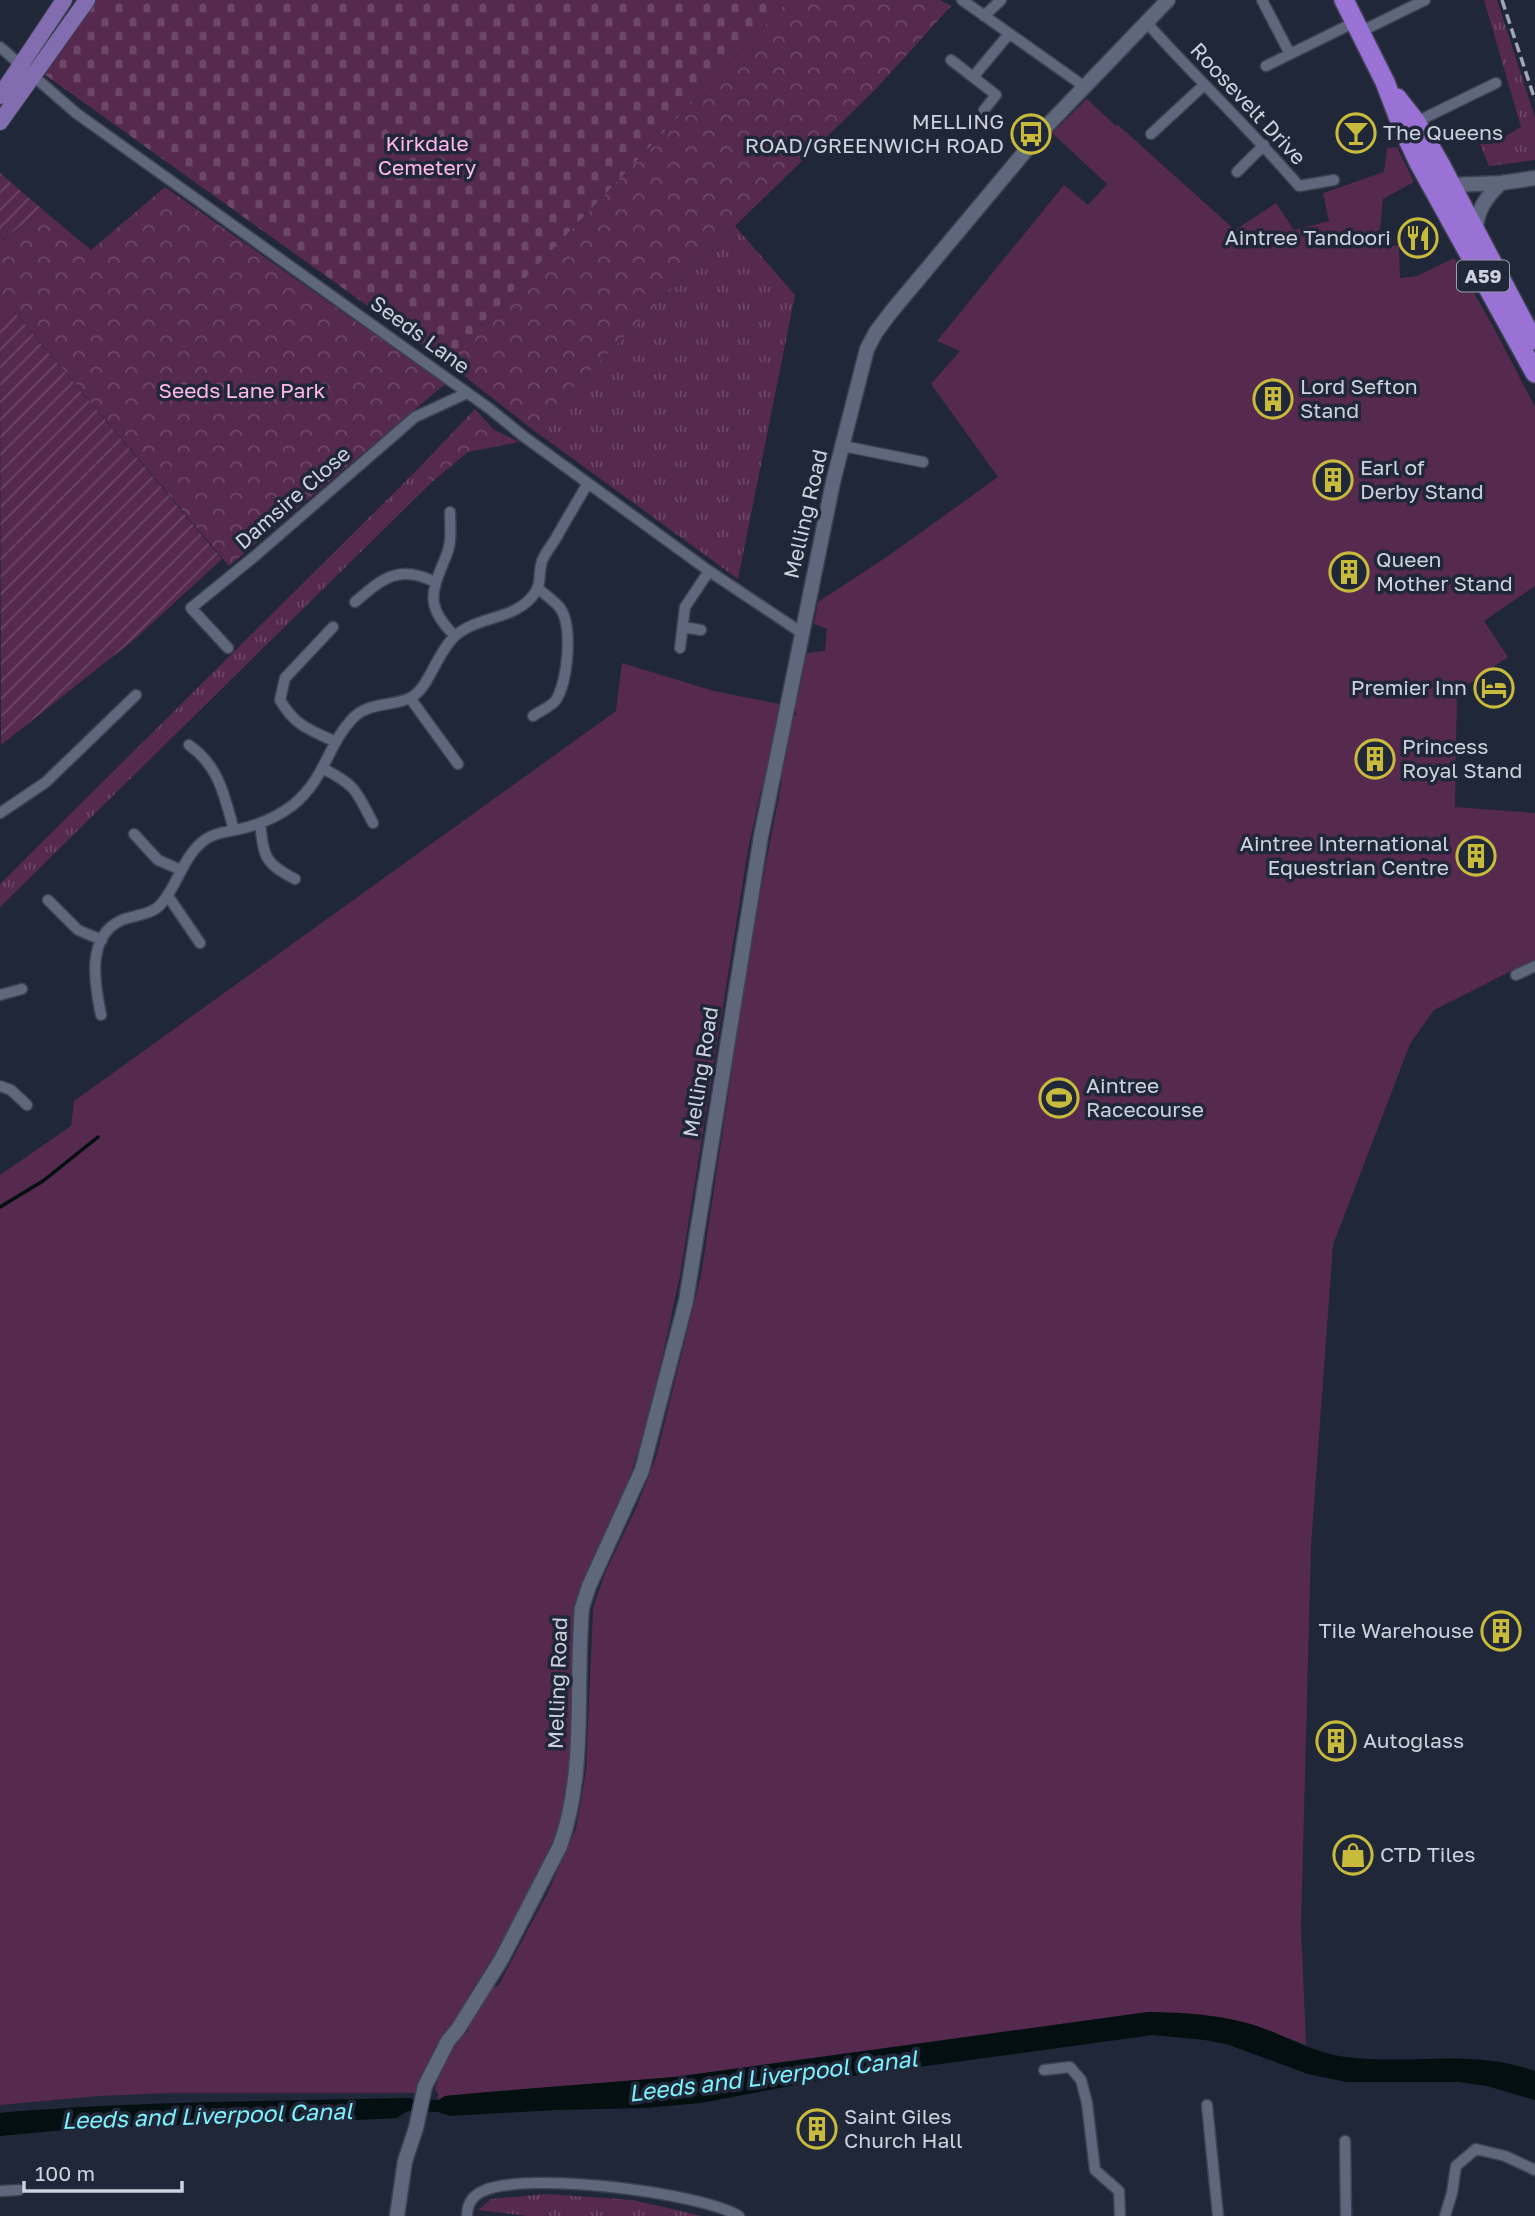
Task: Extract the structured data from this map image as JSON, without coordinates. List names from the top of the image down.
{
  "streets": {
    "highway": ["A59"],
    "street": [
      "Roosevelt Drive",
      "Seeds Lane",
      "Damsire Close",
      "Melling Road"
    ]
  },
  "crossings": [
    ["Roosevelt Drive", "Melling Road"],
    ["Seeds Lane", "Damsire Close"],
    ["Seeds Lane", "Melling Road"]
  ],
  "water": ["Leeds and Liverpool Canal"],
  "parks": ["Kirkdale Cemetery", "Seeds Lane Park"],
  "places": {
    "bar": ["The Queens"],
    "bus stop": ["MELLING ROAD/GREENWICH ROAD"],
    "restaurant": ["Aintree Tandoori"],
    "building": [
      "Lord Sefton Stand",
      "Earl of Derby Stand",
      "Queen Mother Stand",
      "Princess Royal Stand",
      "Aintree International Equestrian Centre",
      "Tile Warehouse",
      "Autoglass",
      "Saint Giles Church Hall"
    ],
    "hotel": ["Premier Inn"],
    "sports": ["Aintree Racecourse"],
    "shop": ["CTD Tiles"]
  },
  "scale_bar": "100 m"
}
